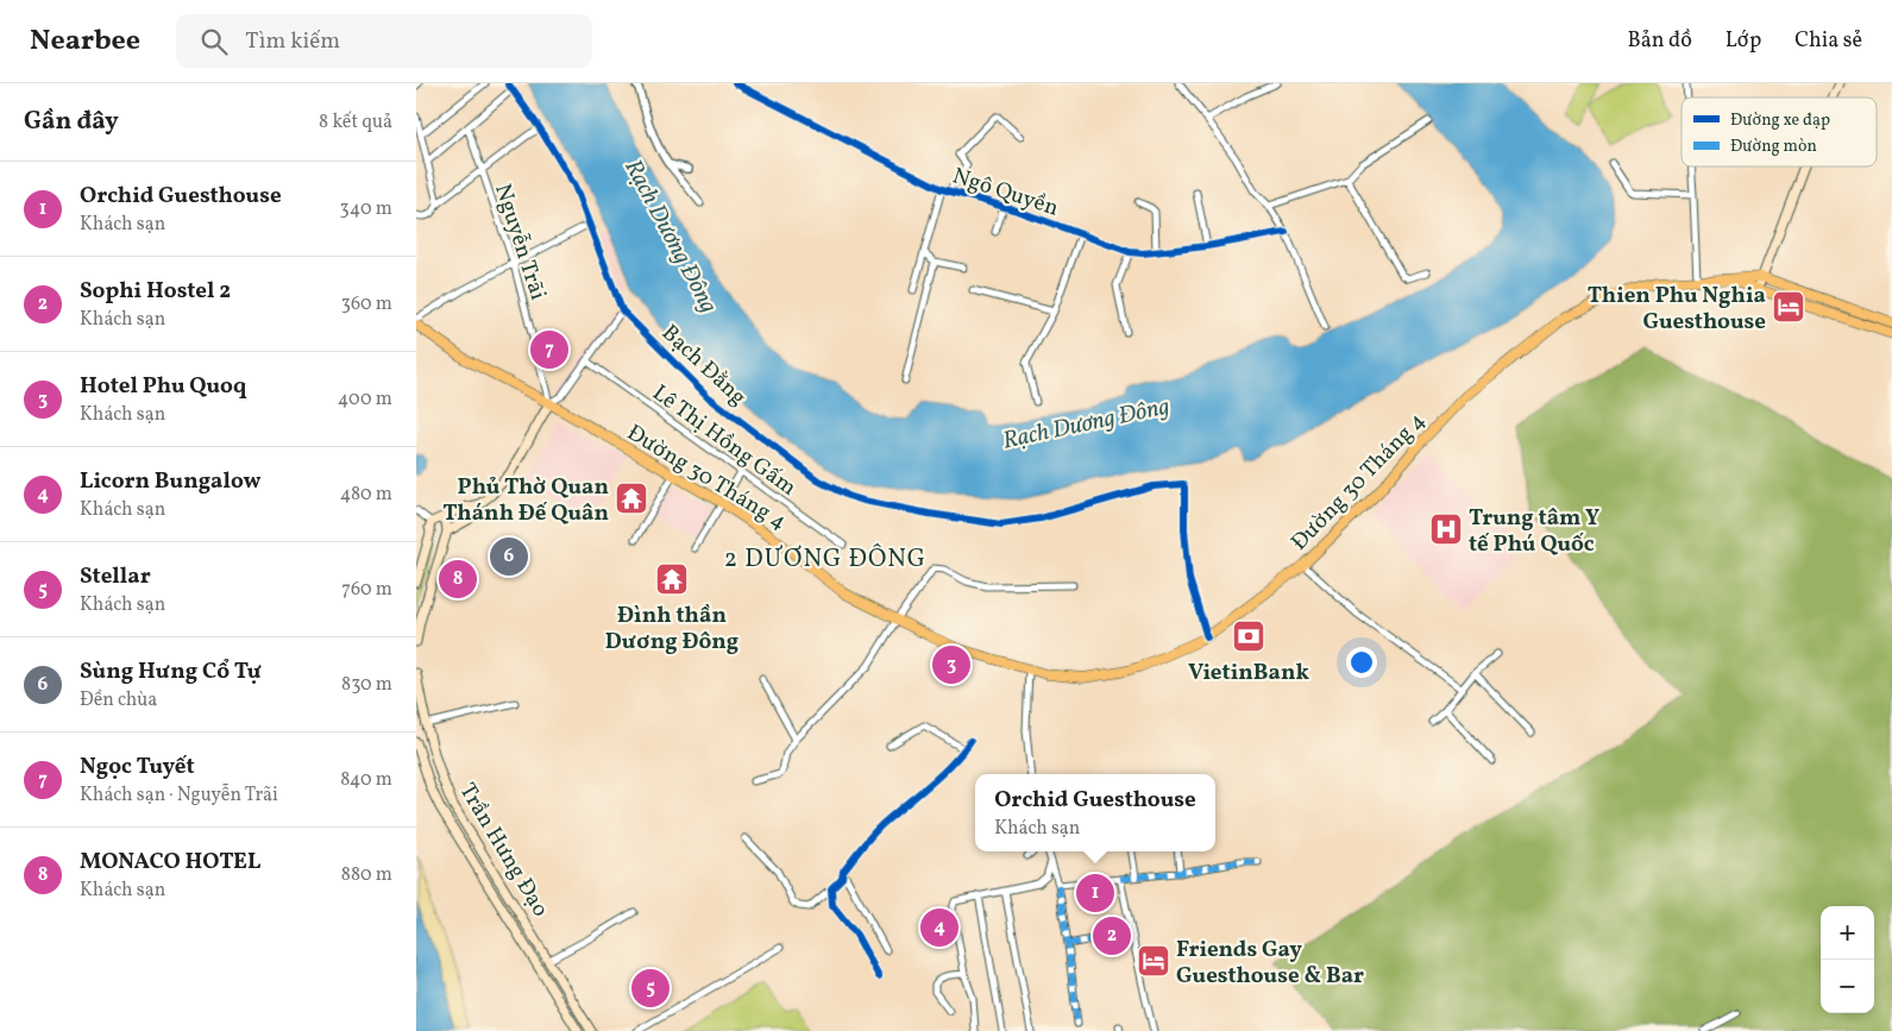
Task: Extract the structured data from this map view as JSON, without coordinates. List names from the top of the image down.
{
  "streets": {
    "main road": ["Đường 30 Tháng 4", "Trần Hưng Đạo"],
    "street": [
      "Ngô Quyền",
      "Nguyễn Trãi",
      "Bạch Đằng",
      "Lê Thị Hồng Gấm"
    ]
  },
  "crossings": [
    ["Nguyễn Trãi", "Đường 30 Tháng 4"],
    ["Bạch Đằng", "Đường 30 Tháng 4"]
  ],
  "districts": ["2 DƯƠNG ĐÔNG"],
  "water": ["Rạch Dương Đông"],
  "places": {
    "hotel": ["Thien Phu Nghia Guesthouse", "Friends Gay Guesthouse & Bar"],
    "temple": ["Phủ Thờ Quan Thánh Đế Quân", "Đình thần Dương Đông"],
    "hospital": ["Trung tâm Y tế Phú Quốc"],
    "bank": ["VietinBank"]
  },
  "legend": ["Đường xe đạp", "Đường mòn"],
  "page": {
    "header": "Nearbee",
    "search": "Tìm kiếm",
    "nav": ["Bản đồ", "Lớp", "Chia sẻ"],
    "heading": ["Gần đây", "8 kết quả"],
    "list": [
      {
        "mark": "1",
        "name": "Orchid Guesthouse",
        "note": "Khách sạn",
        "value": "340 m"
      },
      {
        "mark": "2",
        "name": "Sophi Hostel 2",
        "note": "Khách sạn",
        "value": "360 m"
      },
      {
        "mark": "3",
        "name": "Hotel Phu Quoq",
        "note": "Khách sạn",
        "value": "400 m"
      },
      {
        "mark": "4",
        "name": "Licorn Bungalow",
        "note": "Khách sạn",
        "value": "480 m"
      },
      {
        "mark": "5",
        "name": "Stellar",
        "note": "Khách sạn",
        "value": "760 m"
      },
      {
        "mark": "6",
        "name": "Sùng Hưng Cổ Tự",
        "note": "Đền chùa",
        "value": "830 m"
      },
      {
        "mark": "7",
        "name": "Ngọc Tuyết",
        "note": "Khách sạn · Nguyễn Trãi",
        "value": "840 m"
      },
      {
        "mark": "8",
        "name": "MONACO HOTEL",
        "note": "Khách sạn",
        "value": "880 m"
      }
    ],
    "pins": [
      "7",
      "6",
      "8",
      "3",
      "1",
      "4",
      "2",
      "5"
    ],
    "popup": ["Orchid Guesthouse", "Khách sạn"],
    "map_buttons": ["+", "−"]
  }
}
